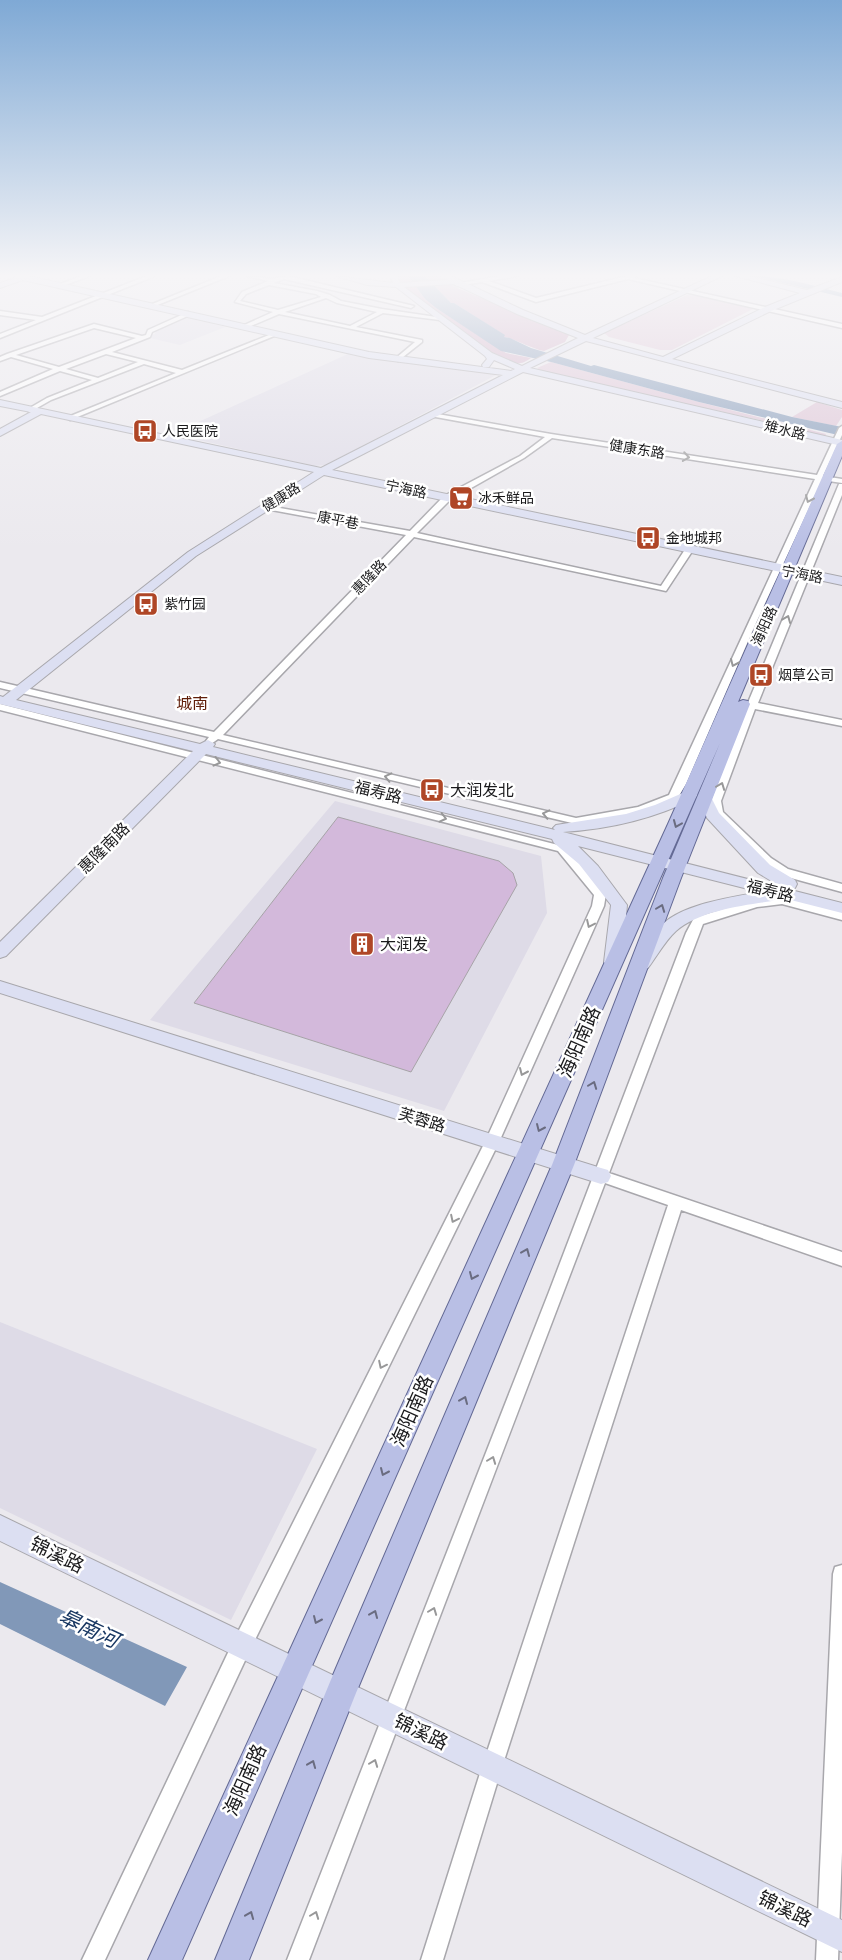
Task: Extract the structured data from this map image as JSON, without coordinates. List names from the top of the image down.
{
  "streets": {
    "main road": ["海阳路", "海阳南路"],
    "street": [
      "雉水路",
      "健康东路",
      "宁海路",
      "健康路",
      "康平巷",
      "惠隆路",
      "福寿路",
      "惠隆南路",
      "芙蓉路",
      "锦溪路"
    ]
  },
  "crossings": [
    ["雉水路", "健康路"],
    ["雉水路", "海阳路"],
    ["健康东路", "健康路"],
    ["健康东路", "惠隆路"],
    ["健康东路", "海阳路"],
    ["宁海路", "健康路"],
    ["宁海路", "康平巷"],
    ["宁海路", "惠隆路"],
    ["宁海路", "海阳路"],
    ["健康路", "康平巷"],
    ["健康路", "福寿路"],
    ["康平巷", "惠隆路"],
    ["惠隆路", "福寿路"],
    ["惠隆路", "惠隆南路"],
    ["海阳路", "福寿路"],
    ["海阳路", "海阳南路"],
    ["福寿路", "惠隆南路"],
    ["福寿路", "海阳南路"],
    ["海阳南路", "芙蓉路"],
    ["海阳南路", "锦溪路"]
  ],
  "districts": ["城南"],
  "water": ["皋南河"],
  "places": {
    "bus stop": [
      "人民医院",
      "金地城邦",
      "紫竹园",
      "烟草公司",
      "大润发北"
    ],
    "supermarket": ["冰禾鲜品"],
    "building": ["大润发"]
  }
}
